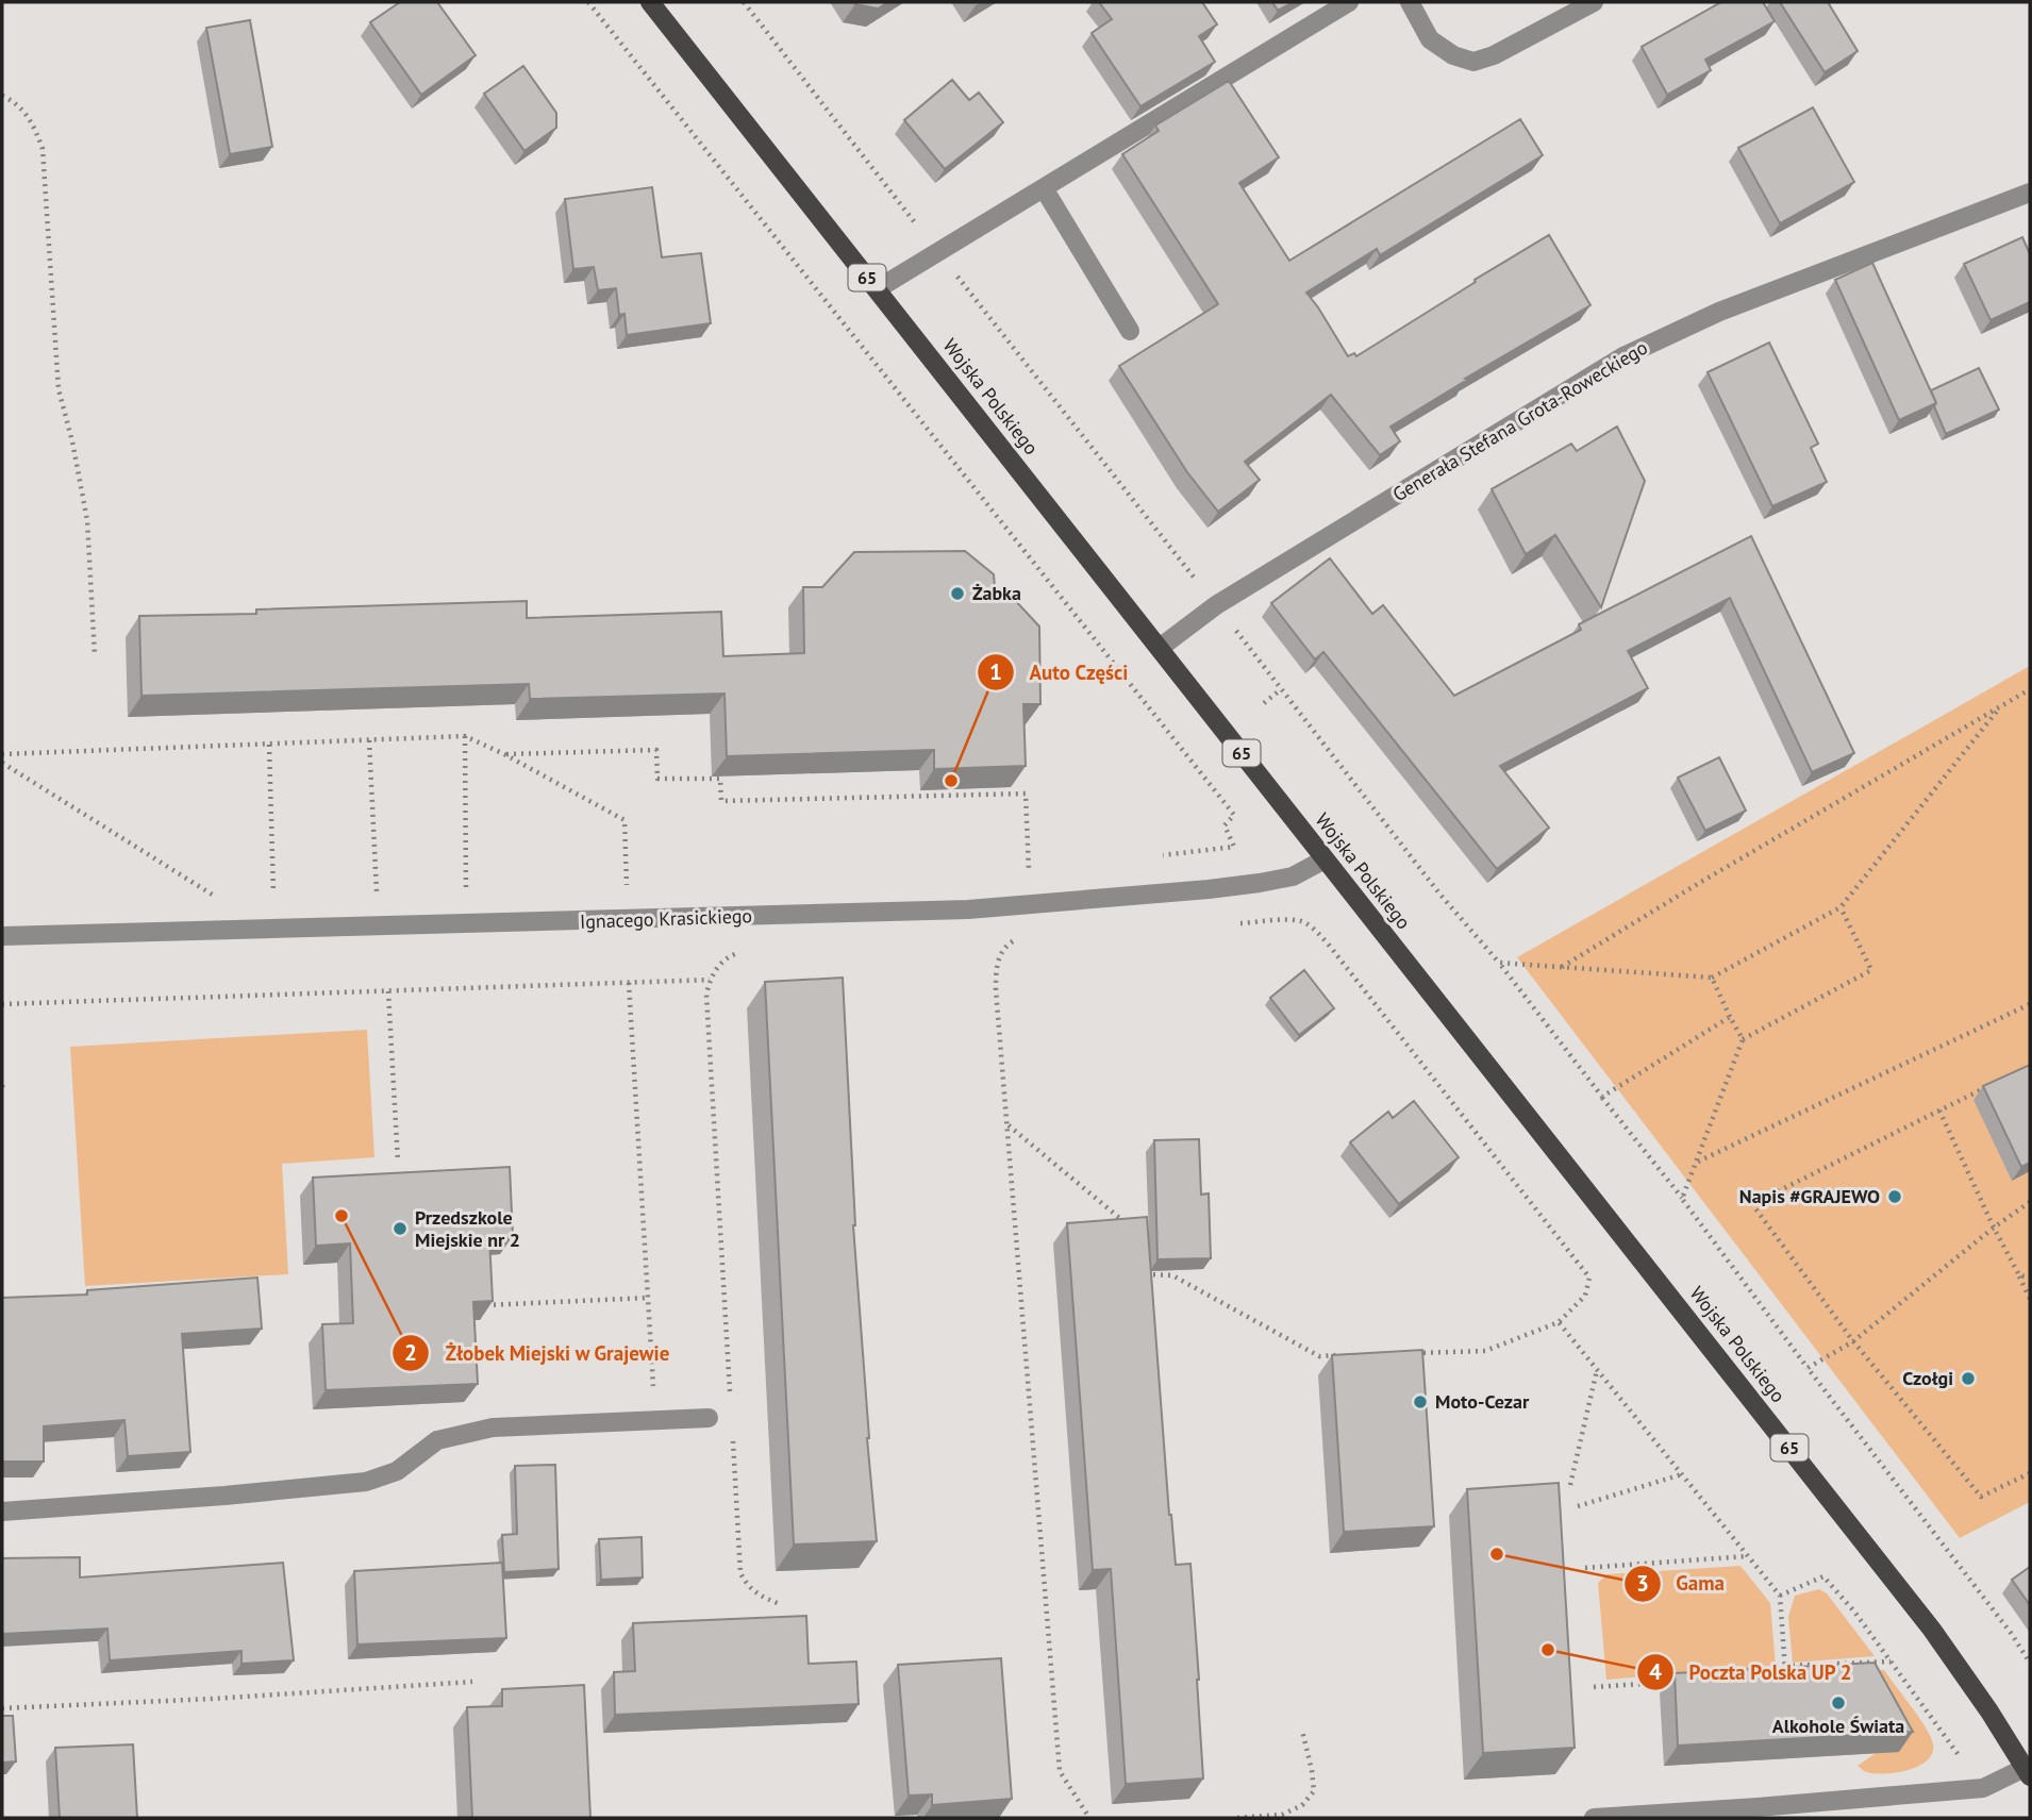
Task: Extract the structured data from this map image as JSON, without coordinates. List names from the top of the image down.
{
  "streets": {
    "main road": ["65", "Wojska Polskiego"],
    "street": ["Generała Stefana Grota-Roweckiego", "Ignacego Krasickiego"]
  },
  "crossings": [
    ["Wojska Polskiego", "Generała Stefana Grota-Roweckiego"],
    ["Wojska Polskiego", "Ignacego Krasickiego"]
  ],
  "places": [
    "Żabka",
    "Auto Części",
    "Napis #GRAJEWO",
    "Żłobek Miejski w Grajewie",
    "Przedszkole Miejskie nr 2",
    "Czołgi",
    "Moto-Cezar",
    "Gama",
    "Poczta Polska UP 2",
    "Alkohole Świata"
  ]
}
